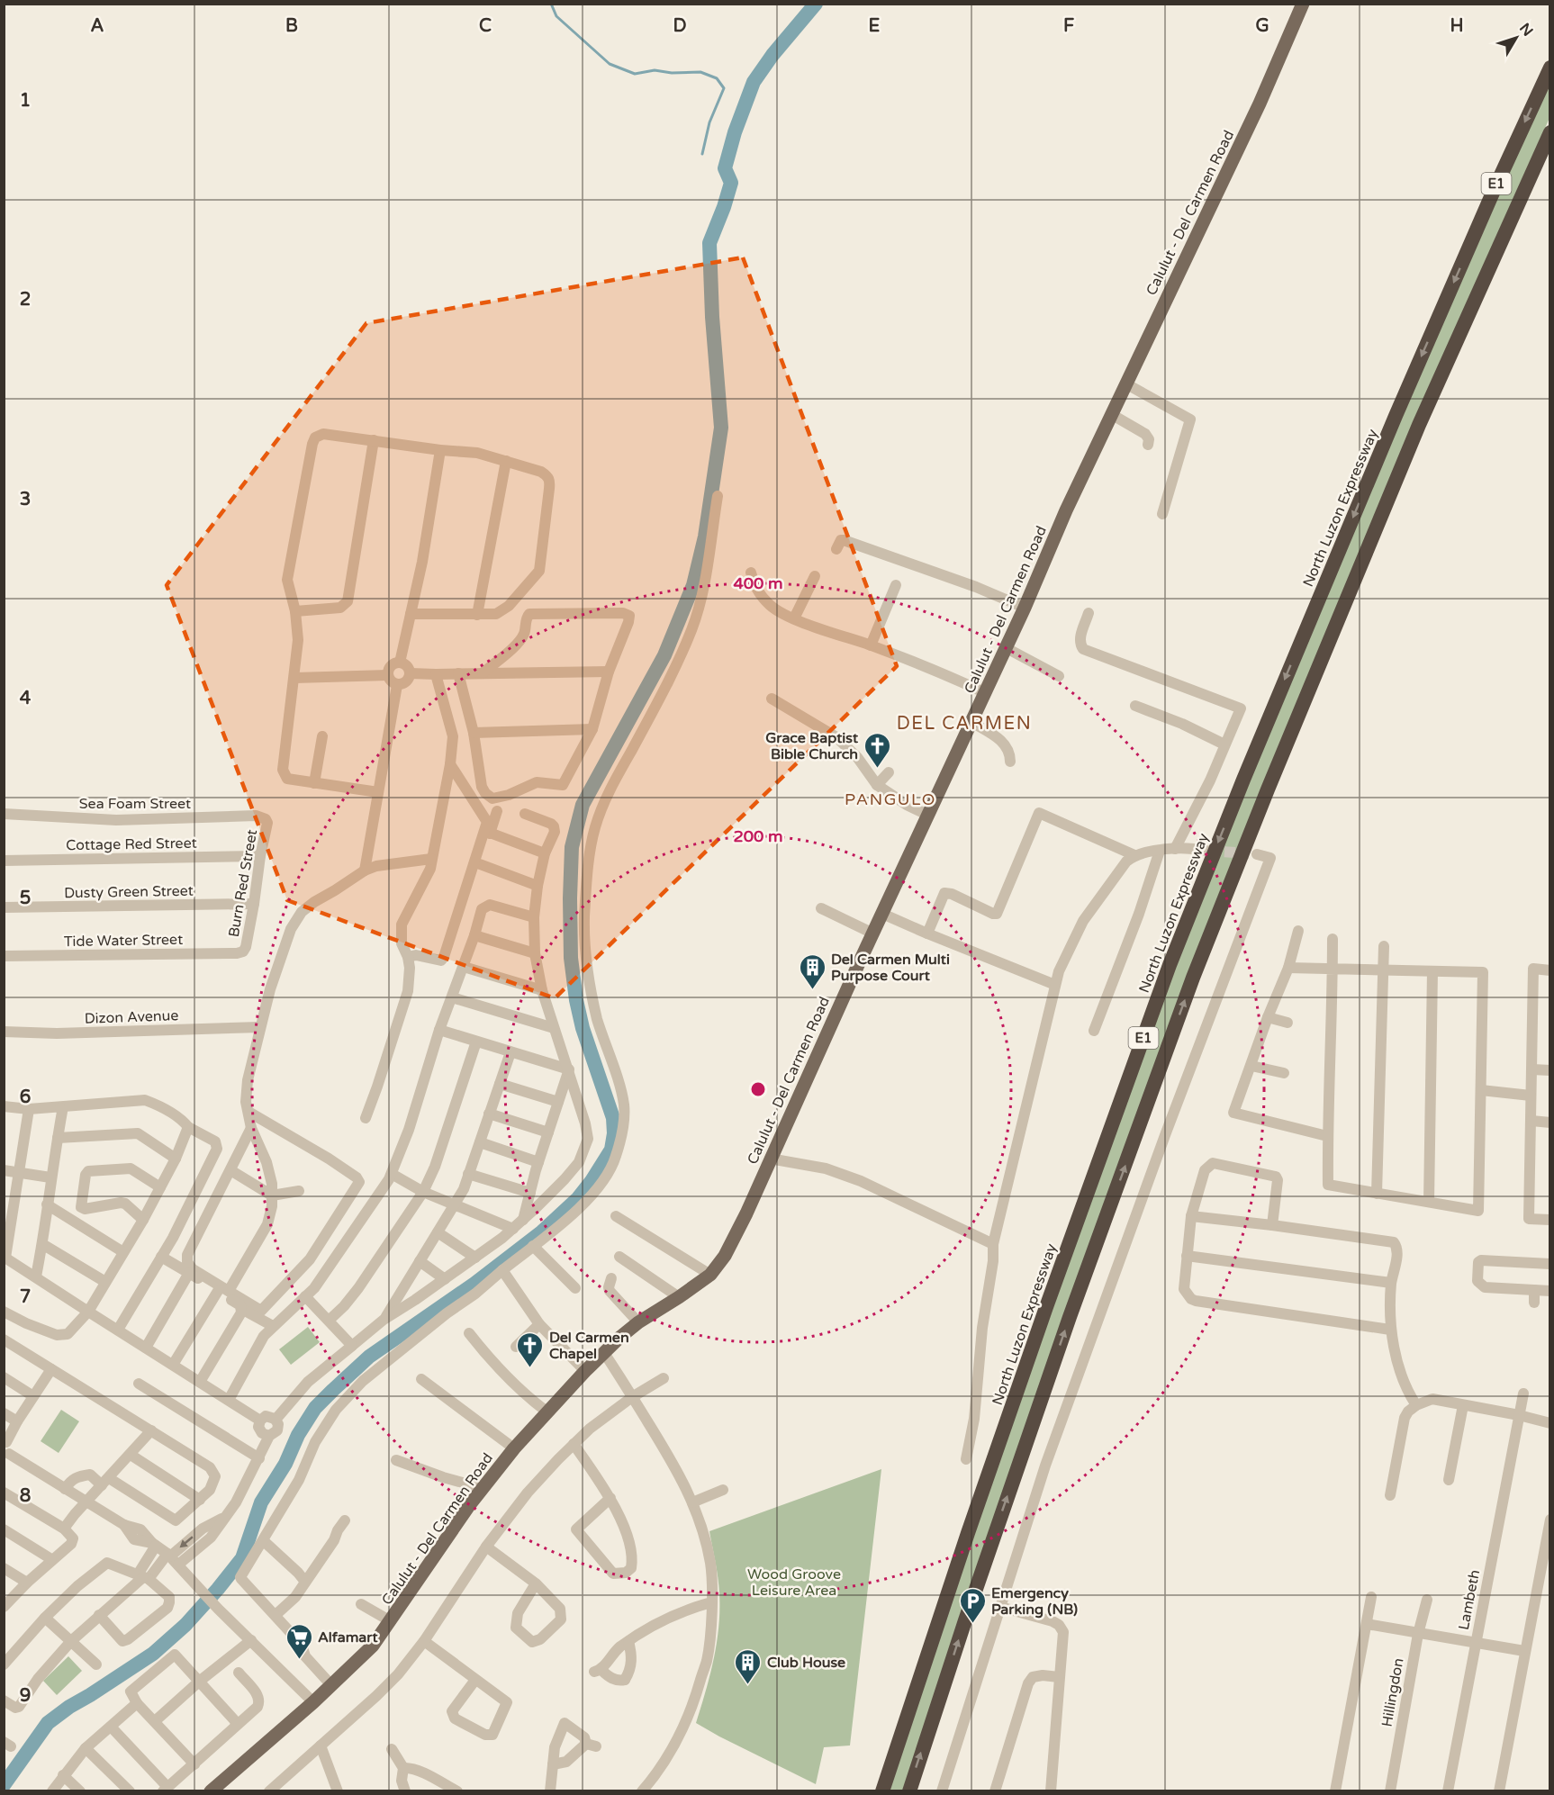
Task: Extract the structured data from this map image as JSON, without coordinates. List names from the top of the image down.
{
  "streets": {
    "highway": ["E1", "North Luzon Expressway"],
    "main road": ["Calulut - Del Carmen Road"],
    "street": [
      "Sea Foam Street",
      "Cottage Red Street",
      "Burn Red Street",
      "Dusty Green Street",
      "Tide Water Street",
      "Dizon Avenue",
      "Lambeth",
      "Hillingdon"
    ]
  },
  "crossings": [
    ["Sea Foam Street", "Burn Red Street"],
    ["Cottage Red Street", "Burn Red Street"],
    ["Burn Red Street", "Dusty Green Street"],
    ["Burn Red Street", "Tide Water Street"]
  ],
  "districts": ["DEL CARMEN", "PANGULO"],
  "parks": ["Wood Groove Leisure Area"],
  "places": {
    "church": ["Grace Baptist Bible Church", "Del Carmen Chapel"],
    "building": ["Del Carmen Multi Purpose Court", "Club House"],
    "parking": ["Emergency Parking (NB)"],
    "supermarket": ["Alfamart"]
  },
  "north": "top right",
  "grid": {
    "columns": [
      "A",
      "B",
      "C",
      "D",
      "E",
      "F",
      "G",
      "H"
    ],
    "rows": [
      "1",
      "2",
      "3",
      "4",
      "5",
      "6",
      "7",
      "8",
      "9"
    ]
  },
  "rings": ["400 m", "200 m"]
}
